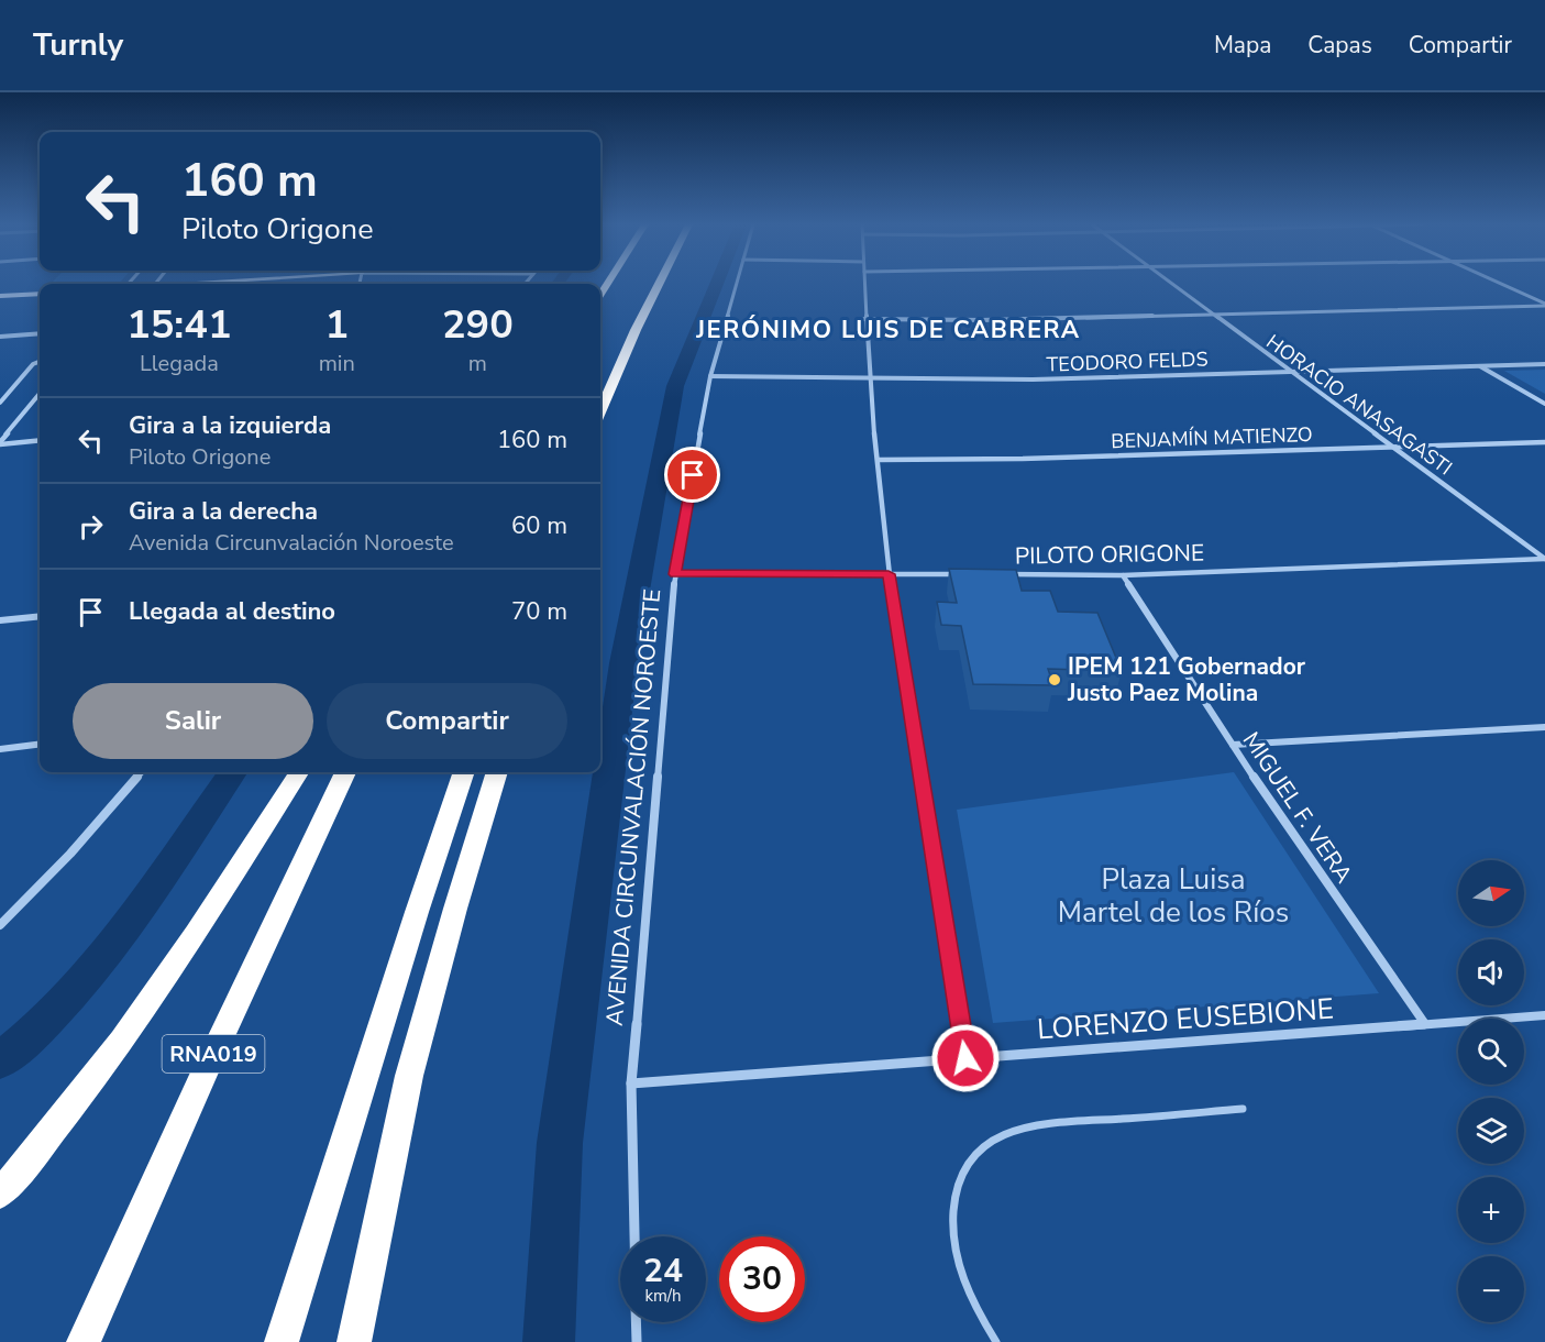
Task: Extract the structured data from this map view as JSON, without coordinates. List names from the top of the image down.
{
  "streets": {
    "highway": ["RNA019"],
    "street": [
      "TEODORO FELDS",
      "HORACIO ANASAGASTI",
      "BENJAMÍN MATIENZO",
      "PILOTO ORIGONE",
      "AVENIDA CIRCUNVALACIÓN NOROESTE",
      "MIGUEL F. VERA",
      "LORENZO EUSEBIONE"
    ]
  },
  "crossings": [
    ["TEODORO FELDS", "HORACIO ANASAGASTI"],
    ["TEODORO FELDS", "AVENIDA CIRCUNVALACIÓN NOROESTE"],
    ["HORACIO ANASAGASTI", "BENJAMÍN MATIENZO"],
    ["HORACIO ANASAGASTI", "PILOTO ORIGONE"],
    ["PILOTO ORIGONE", "MIGUEL F. VERA"],
    ["AVENIDA CIRCUNVALACIÓN NOROESTE", "LORENZO EUSEBIONE"],
    ["MIGUEL F. VERA", "LORENZO EUSEBIONE"]
  ],
  "districts": ["JERÓNIMO LUIS DE CABRERA"],
  "parks": ["Plaza Luisa Martel de los Ríos"],
  "places": ["IPEM 121 Gobernador Justo Paez Molina"],
  "north": "right",
  "page": {
    "header": "Turnly",
    "nav": ["Mapa", "Capas", "Compartir"],
    "turn": ["160 m", "Piloto Origone"],
    "eta": [
      "15:41",
      "Llegada",
      "1",
      "min",
      "290",
      "m"
    ],
    "list": [
      {
        "name": "Gira a la izquierda",
        "note": "Piloto Origone",
        "value": "160 m"
      },
      {
        "name": "Gira a la derecha",
        "note": "Avenida Circunvalación Noroeste",
        "value": "60 m"
      },
      {
        "name": "Llegada al destino",
        "value": "70 m"
      }
    ],
    "buttons": ["Salir", "Compartir"],
    "map_buttons": ["+", "−"],
    "speed": "24 km/h",
    "limit": "30"
  }
}
